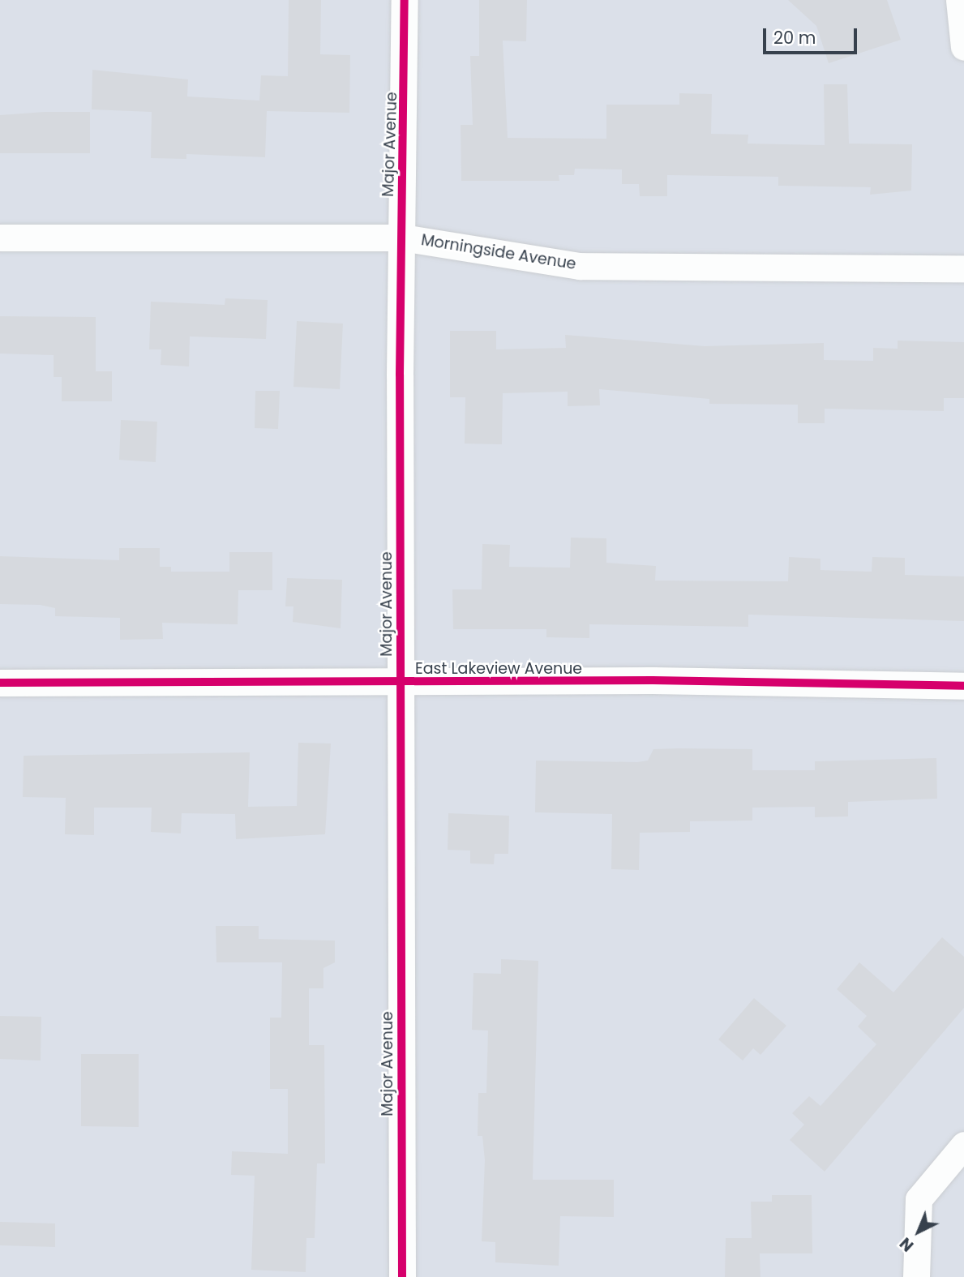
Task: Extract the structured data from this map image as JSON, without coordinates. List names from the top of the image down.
{
  "streets": {
    "street": ["Major Avenue", "Morningside Avenue", "East Lakeview Avenue"]
  },
  "crossings": [
    ["Major Avenue", "Morningside Avenue"],
    ["Major Avenue", "East Lakeview Avenue"]
  ],
  "scale_bar": "20 m",
  "north": "bottom left"
}
